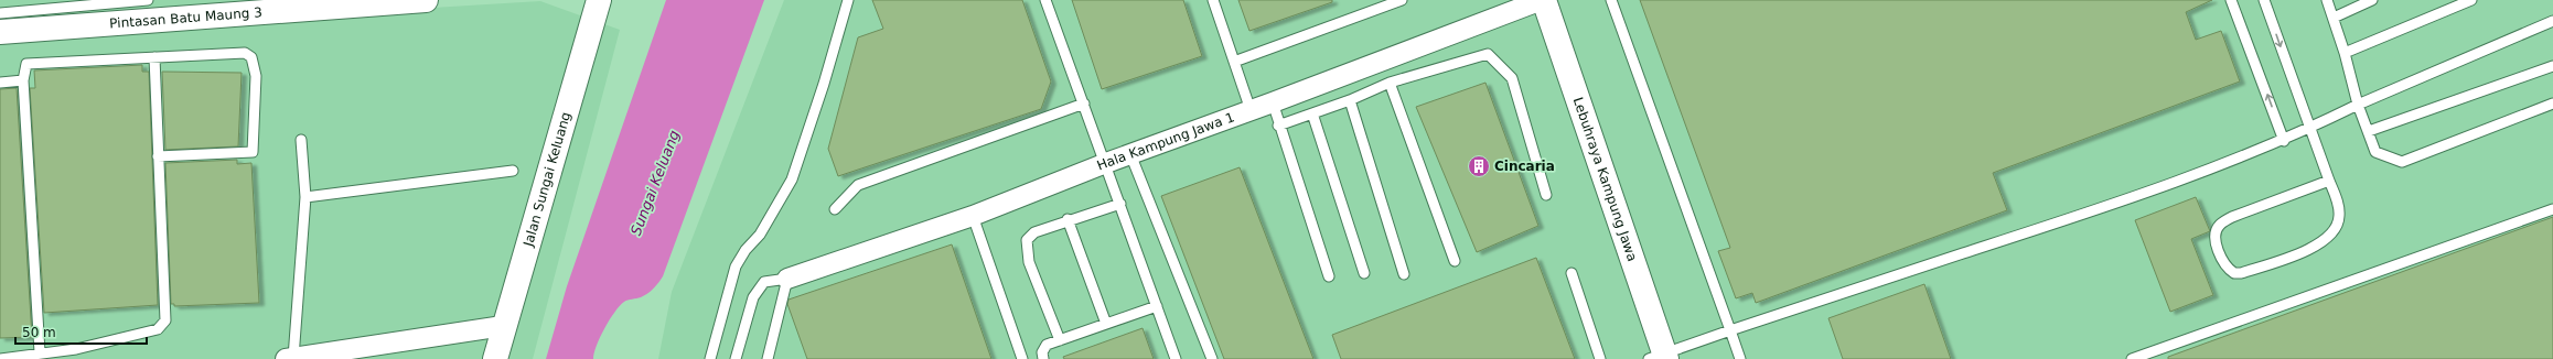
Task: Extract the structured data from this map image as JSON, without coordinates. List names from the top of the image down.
{
  "streets": {
    "street": [
      "Pintasan Batu Maung 3",
      "Hala Kampung Jawa 1",
      "Jalan Sungai Keluang",
      "Lebuhraya Kampung Jawa"
    ]
  },
  "crossings": [
    ["Hala Kampung Jawa 1", "Lebuhraya Kampung Jawa"]
  ],
  "water": ["Sungai Keluang"],
  "places": {
    "building": ["Cincaria"]
  },
  "scale_bar": "50 m"
}
